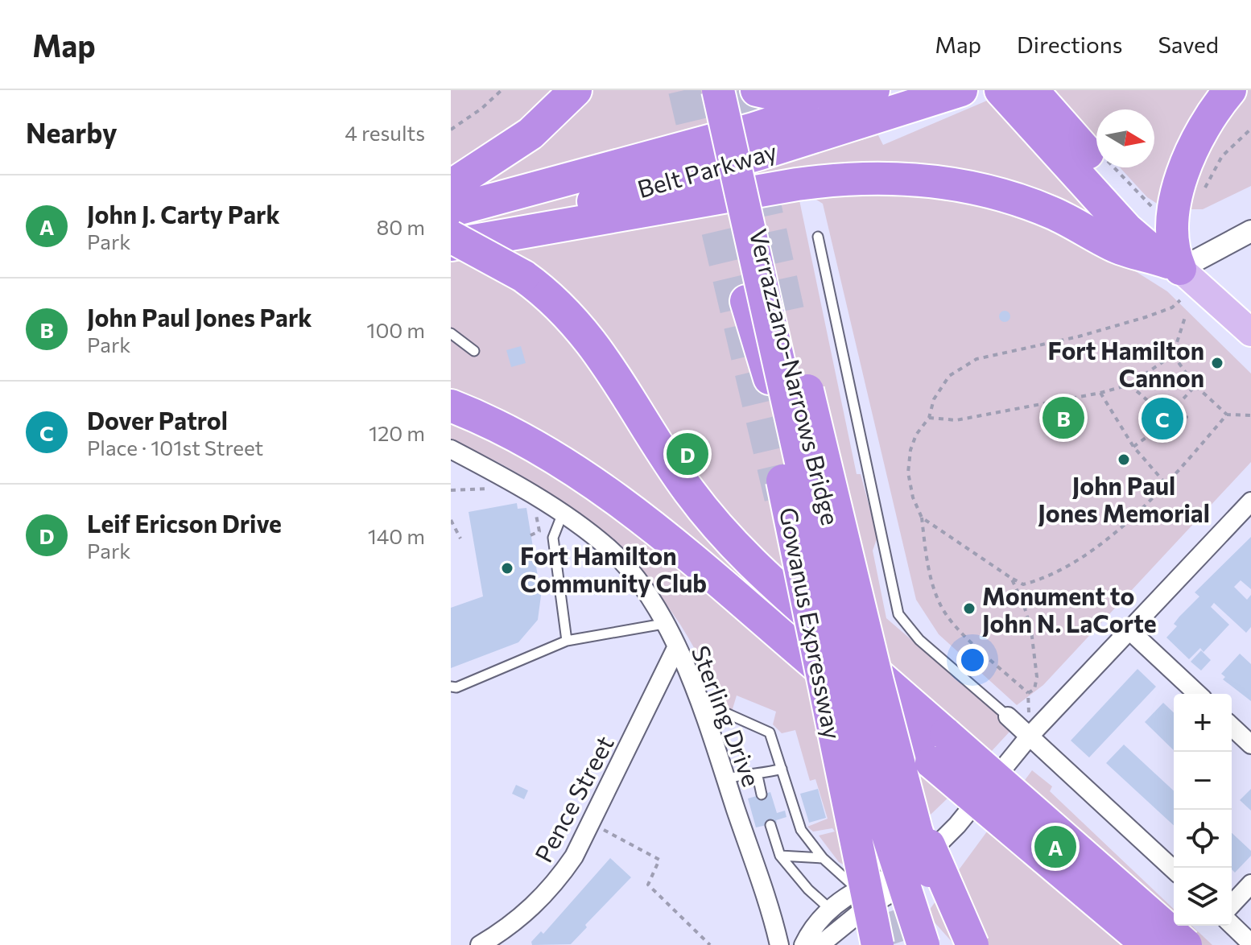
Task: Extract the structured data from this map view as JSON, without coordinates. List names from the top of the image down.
{
  "streets": {
    "highway": ["Belt Parkway", "Verrazzano-Narrows Bridge", "Gowanus Expressway"],
    "street": ["Sterling Drive", "Pence Street"]
  },
  "crossings": [
    ["Verrazzano-Narrows Bridge", "Gowanus Expressway"],
    ["Sterling Drive", "Pence Street"]
  ],
  "places": [
    "Fort Hamilton Cannon",
    "John Paul Jones Memorial",
    "Fort Hamilton Community Club",
    "Monument to John N. LaCorte"
  ],
  "north": "right",
  "page": {
    "header": "Map",
    "nav": ["Map", "Directions", "Saved"],
    "heading": ["Nearby", "4 results"],
    "list": [
      {
        "mark": "A",
        "name": "John J. Carty Park",
        "note": "Park",
        "value": "80 m"
      },
      {
        "mark": "B",
        "name": "John Paul Jones Park",
        "note": "Park",
        "value": "100 m"
      },
      {
        "mark": "C",
        "name": "Dover Patrol",
        "note": "Place · 101st Street",
        "value": "120 m"
      },
      {
        "mark": "D",
        "name": "Leif Ericson Drive",
        "note": "Park",
        "value": "140 m"
      }
    ],
    "pins": [
      "B",
      "C",
      "D",
      "A"
    ],
    "map_buttons": ["+", "−"]
  }
}
